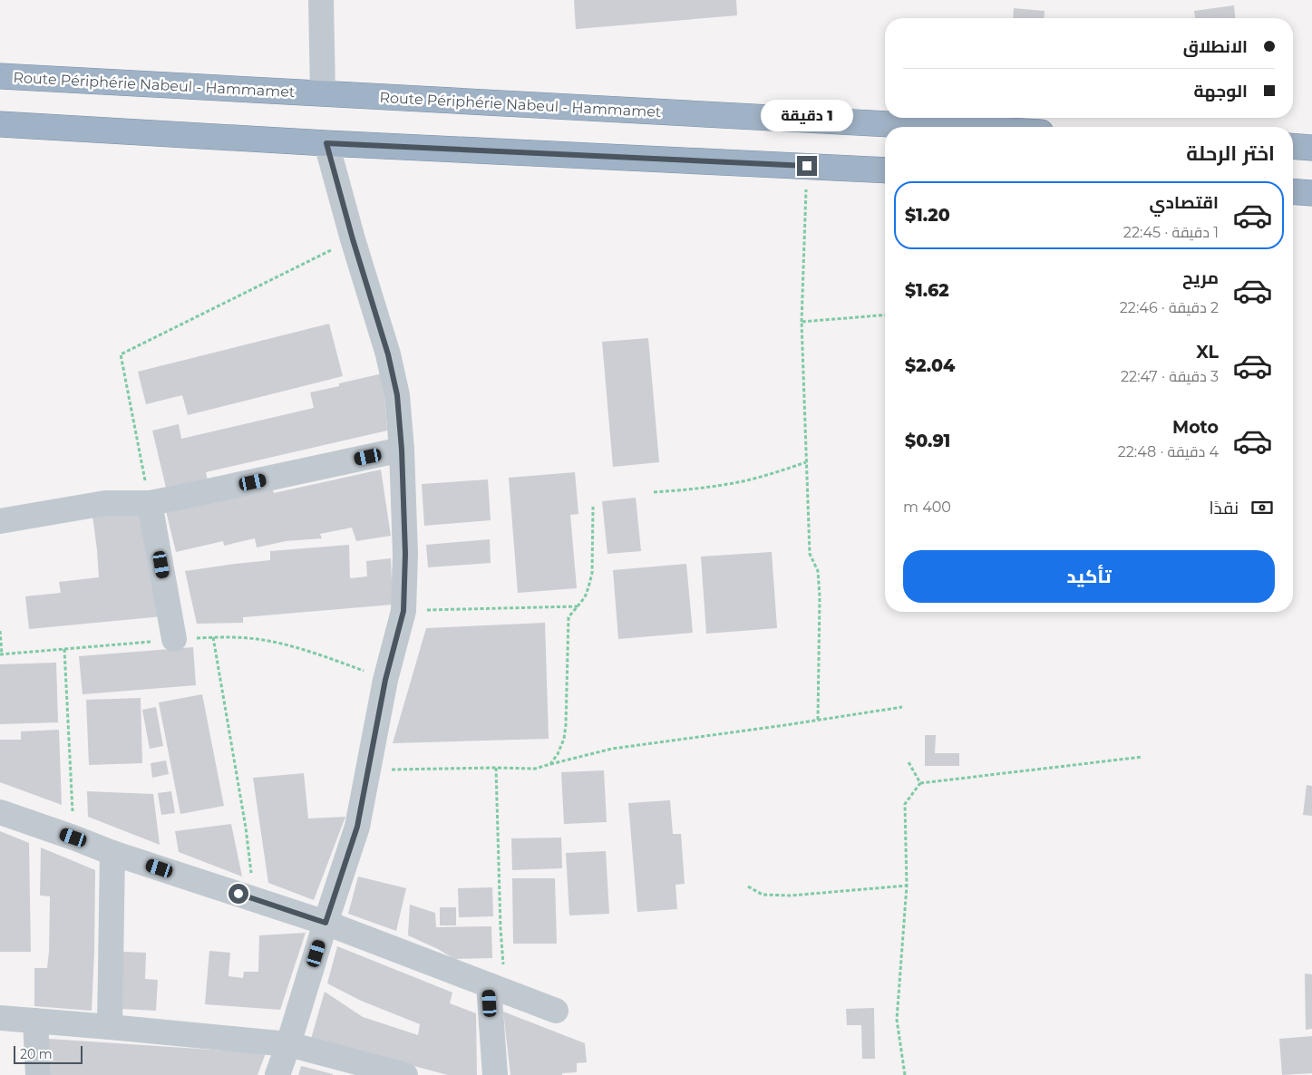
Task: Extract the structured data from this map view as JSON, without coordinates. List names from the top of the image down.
{
  "streets": {
    "highway": ["Route Périphérie Nabeul - Hammamet"]
  },
  "scale_bar": "20 m",
  "page": {
    "banner": ["الانطلاق", "الوجهة"],
    "bubble": "1 دقيقة",
    "heading": "اختر الرحلة",
    "list": [
      {
        "name": "اقتصادي",
        "note": "1 دقيقة · 22:45",
        "value": "$1.20"
      },
      {
        "name": "مريح",
        "note": "2 دقيقة · 22:46",
        "value": "$1.62"
      },
      {
        "name": "XL",
        "note": "3 دقيقة · 22:47",
        "value": "$2.04"
      },
      {
        "name": "Moto",
        "note": "4 دقيقة · 22:48",
        "value": "$0.91"
      }
    ],
    "pay": ["نقدًا", "400 m"],
    "buttons": "تأكيد",
    "scale": "20 m"
  }
}
